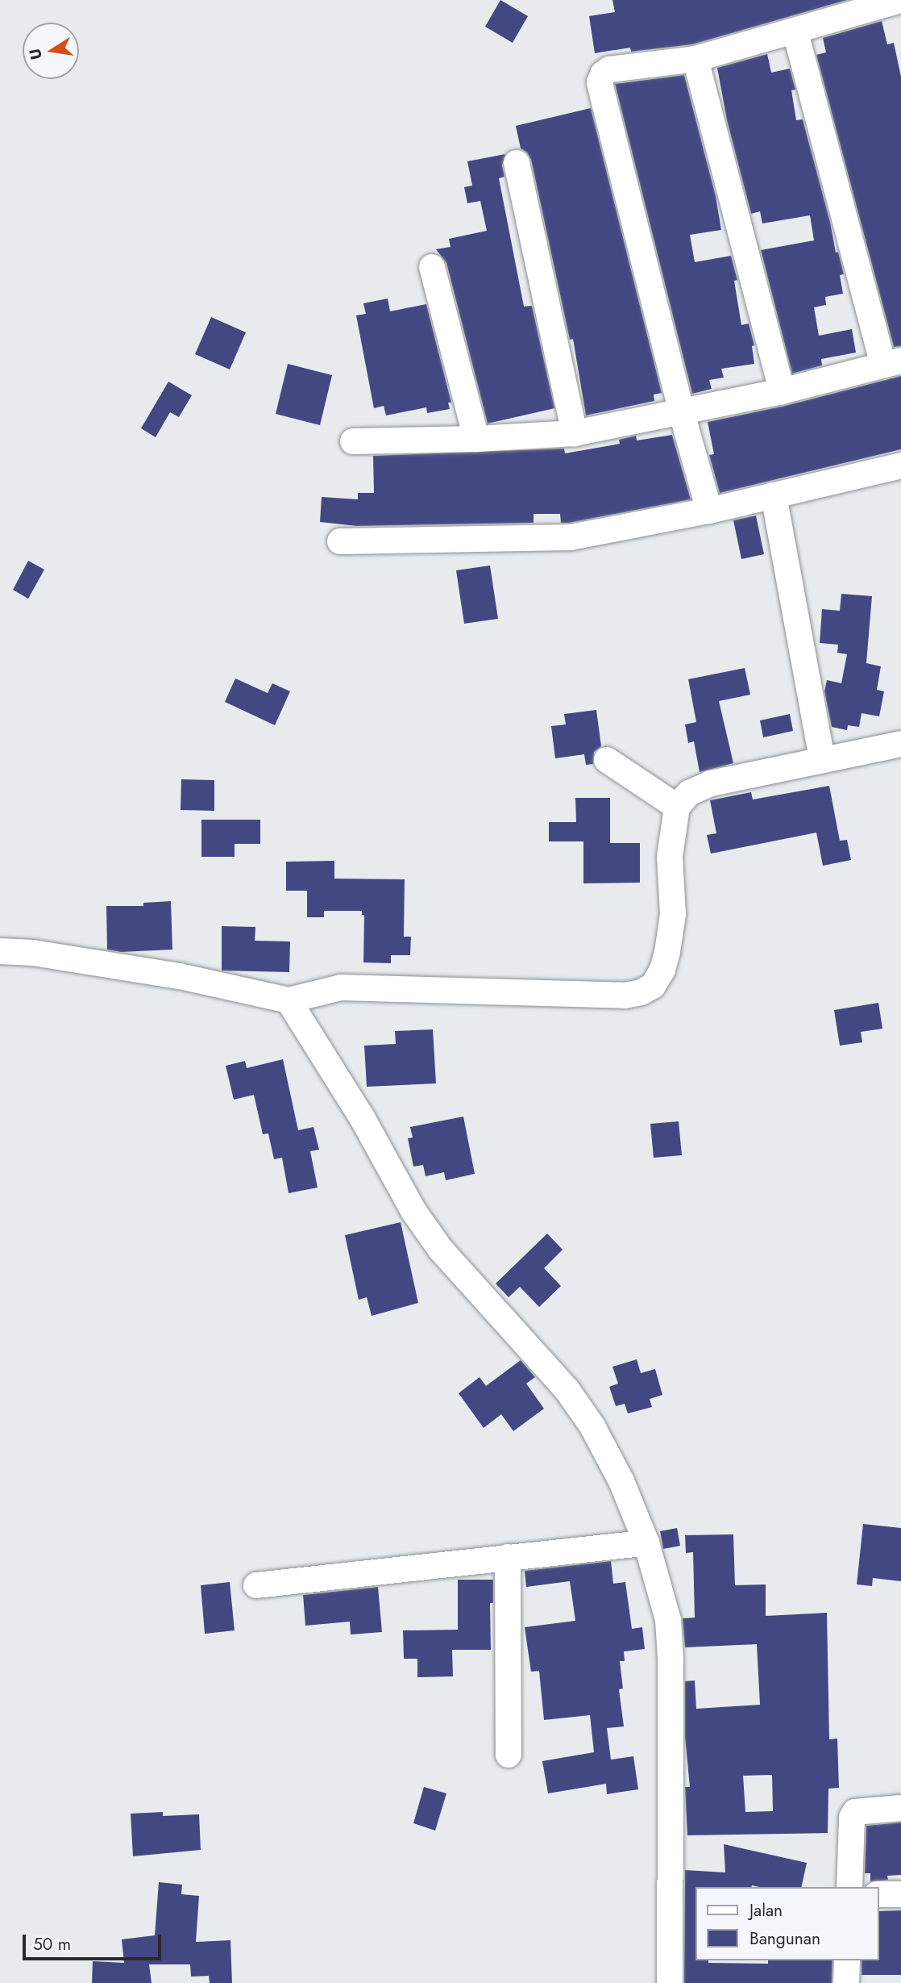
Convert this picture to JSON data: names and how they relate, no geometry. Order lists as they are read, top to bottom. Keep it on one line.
{"legend":["Jalan","Bangunan"],"scale_bar":"50 m","north":"left"}
